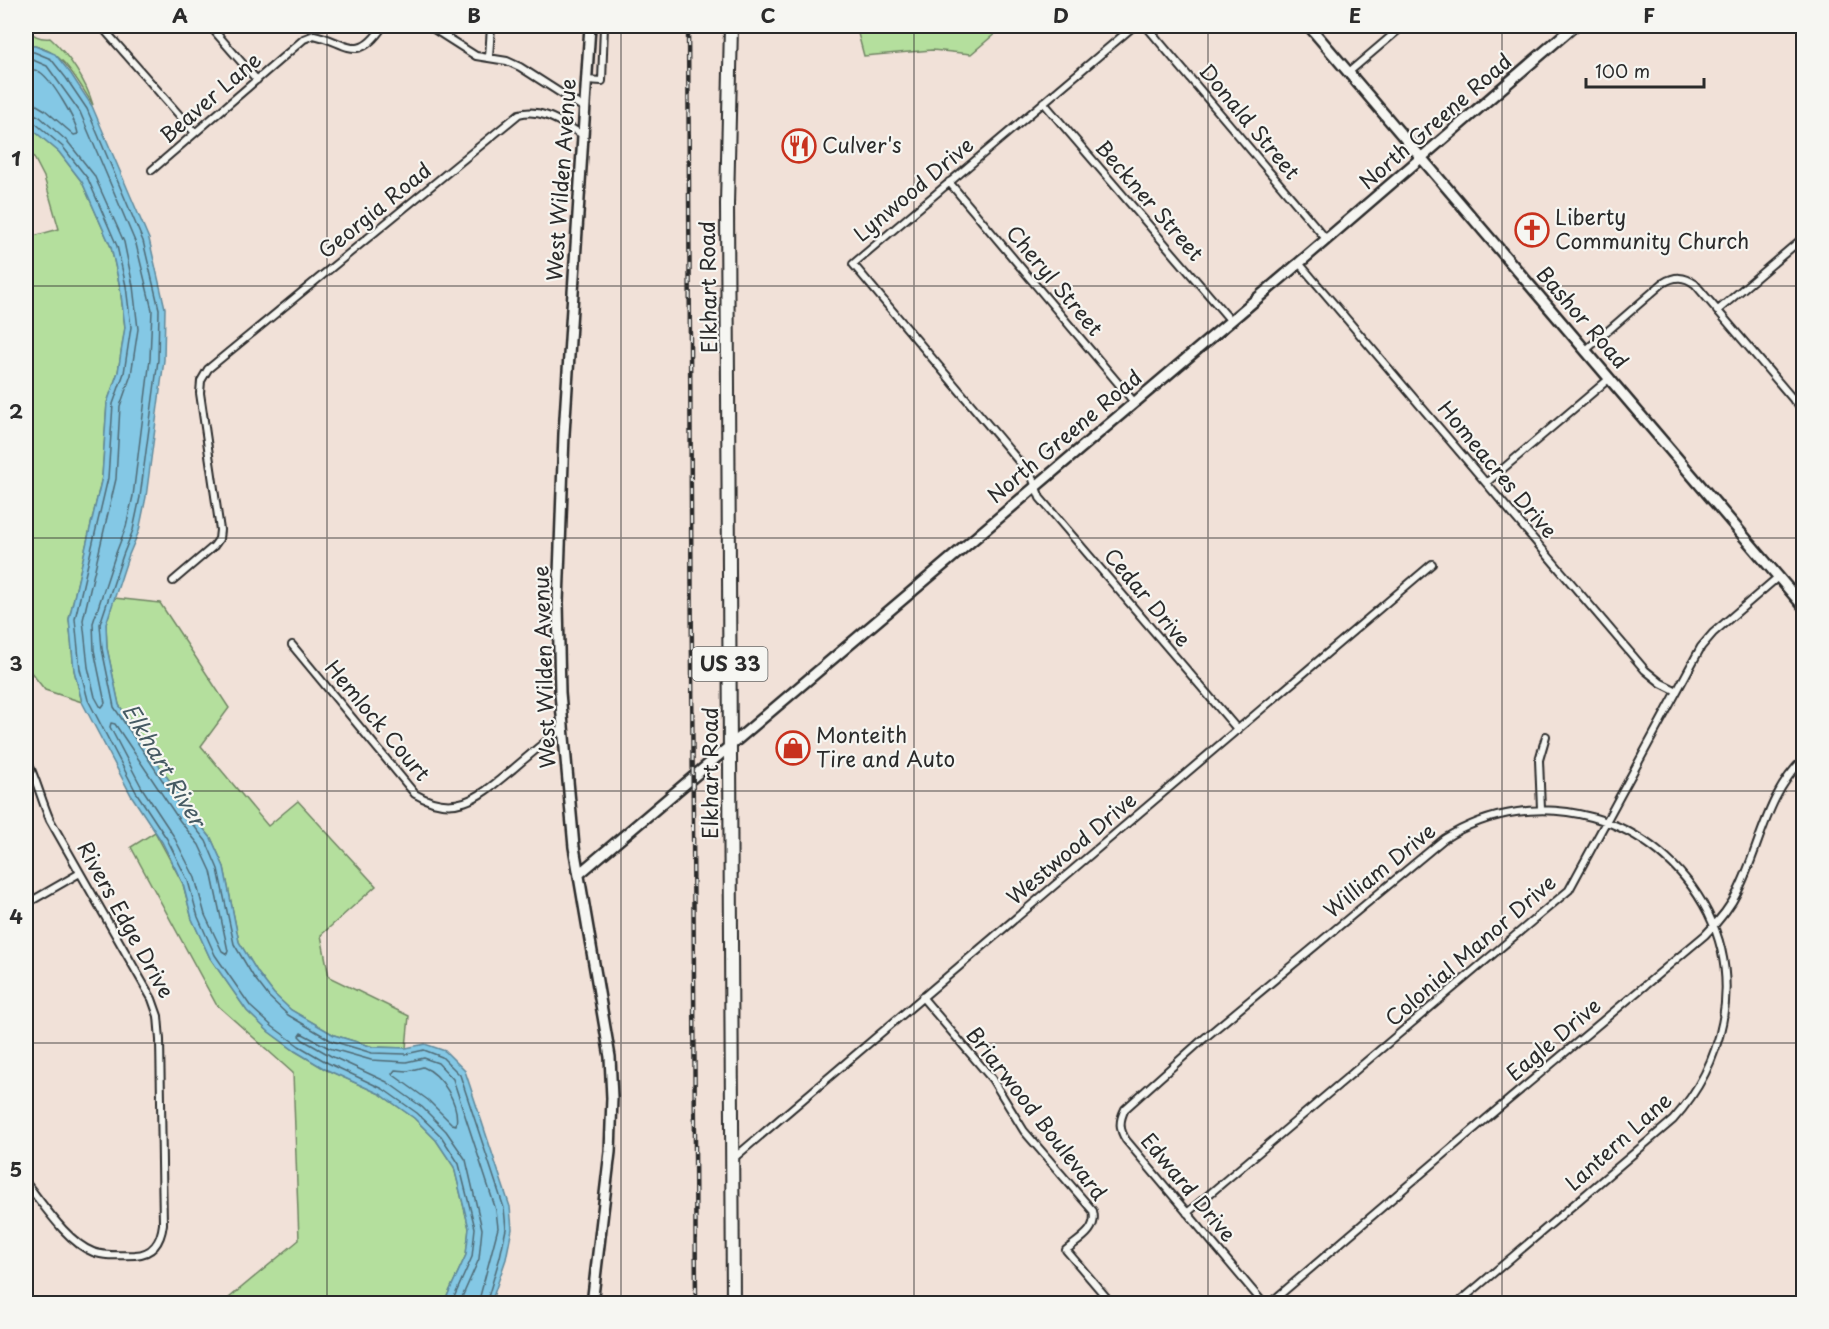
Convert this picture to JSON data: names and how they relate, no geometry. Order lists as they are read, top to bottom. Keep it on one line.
{"streets":{"highway":["Elkhart Road","US 33"],"street":["Beaver Lane","Donald Street","North Greene Road","West Wilden Avenue","Lynwood Drive","Beckner Street","Georgia Road","Cheryl Street","Bashor Road","Homeacres Drive","Cedar Drive","Hemlock Court","Westwood Drive","William Drive","Rivers Edge Drive","Colonial Manor Drive","Eagle Drive","Briarwood Boulevard","Lantern Lane","Edward Drive"]},"crossings":[["Donald Street","North Greene Road"],["North Greene Road","West Wilden Avenue"],["North Greene Road","Lynwood Drive"],["North Greene Road","Beckner Street"],["North Greene Road","Cheryl Street"],["North Greene Road","Elkhart Road"],["North Greene Road","Bashor Road"],["North Greene Road","Homeacres Drive"],["North Greene Road","Cedar Drive"],["West Wilden Avenue","Georgia Road"],["West Wilden Avenue","Hemlock Court"],["Lynwood Drive","Beckner Street"],["Lynwood Drive","Cheryl Street"],["Lynwood Drive","Cedar Drive"],["Elkhart Road","Westwood Drive"],["Bashor Road","Colonial Manor Drive"],["Homeacres Drive","Colonial Manor Drive"],["Cedar Drive","Westwood Drive"],["Westwood Drive","Briarwood Boulevard"],["William Drive","Colonial Manor Drive"],["William Drive","Eagle Drive"],["William Drive","Lantern Lane"],["William Drive","Edward Drive"],["Colonial Manor Drive","Edward Drive"],["Eagle Drive","Lantern Lane"]],"water":["Elkhart River"],"places":{"restaurant":["Culver's"],"church":["Liberty Community Church"],"shop":["Monteith Tire and Auto"]},"scale_bar":"100 m","grid":{"columns":["A","B","C","D","E","F"],"rows":["1","2","3","4","5"]}}
